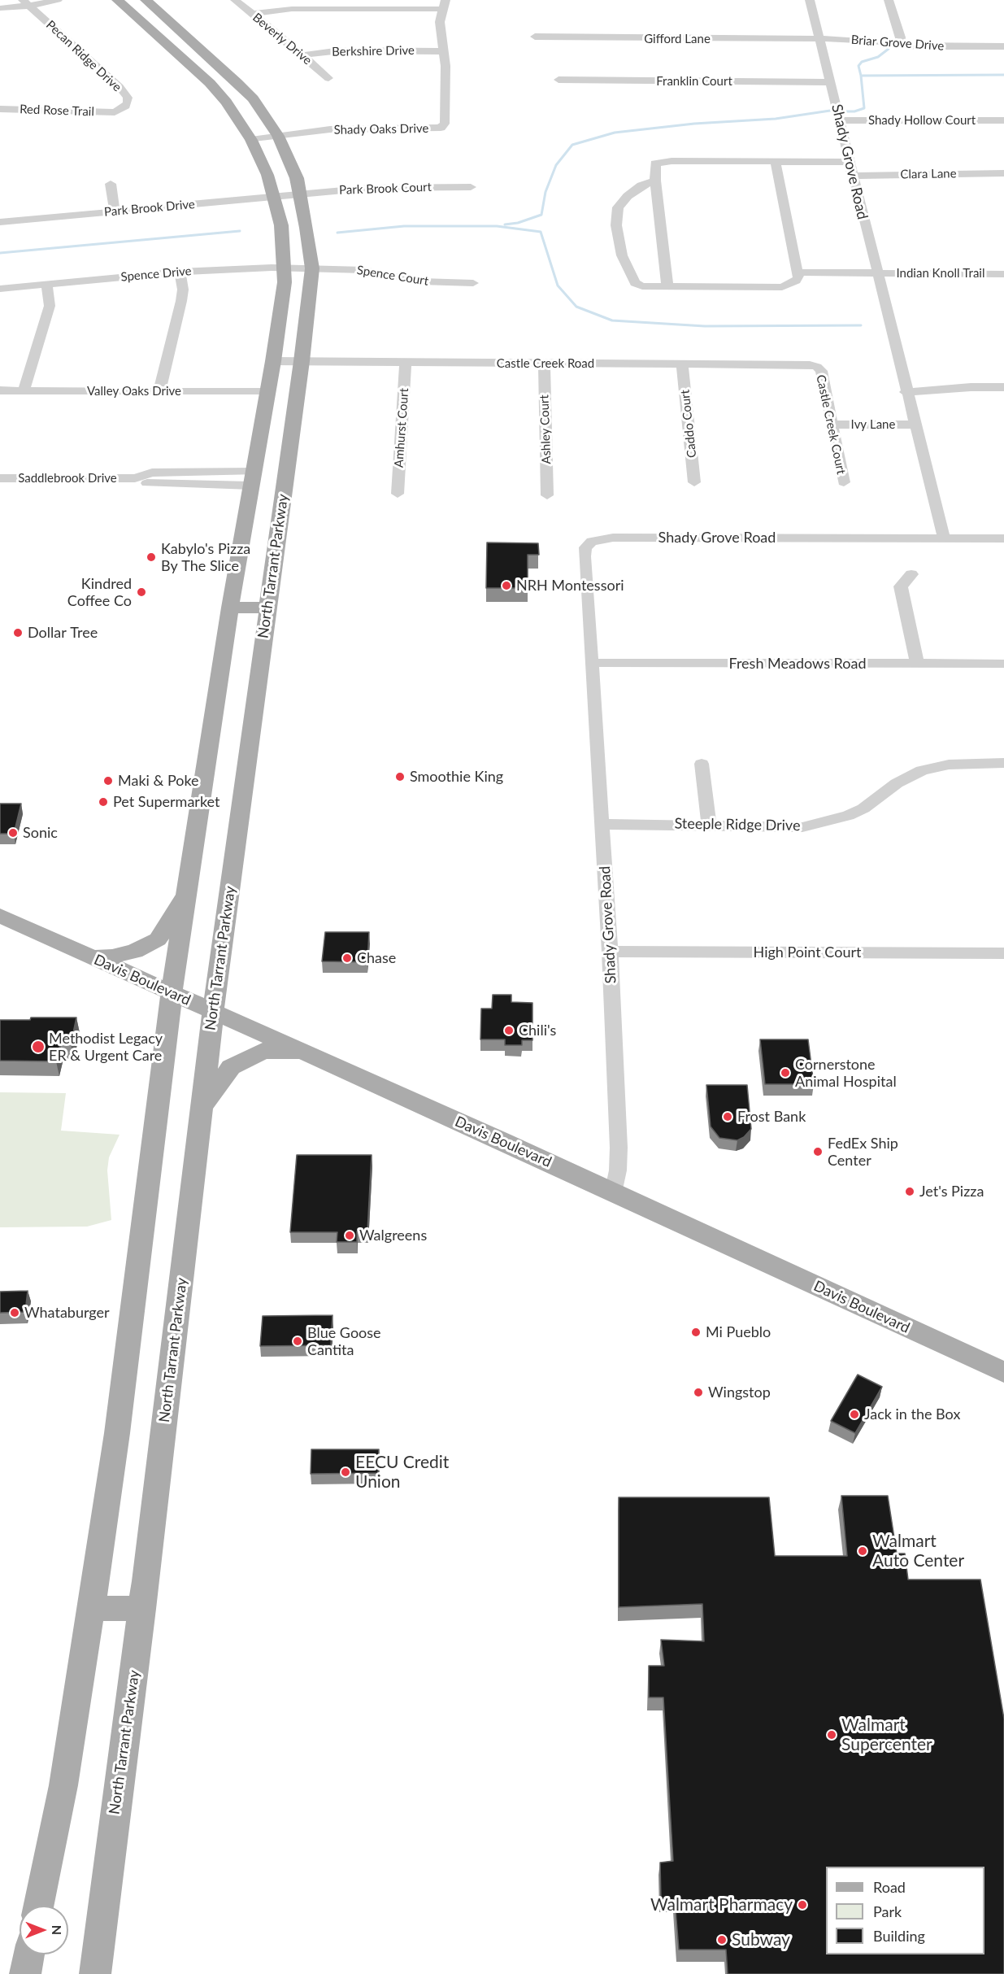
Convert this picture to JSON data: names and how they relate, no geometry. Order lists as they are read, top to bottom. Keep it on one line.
{"streets":{"main road":["North Tarrant Parkway","Davis Boulevard"],"street":["Beverly Drive","Gifford Lane","Briar Grove Drive","Berkshire Drive","Pecan Ridge Drive","Franklin Court","Red Rose Trail","Shady Hollow Court","Shady Oaks Drive","Shady Grove Road","Clara Lane","Park Brook Court","Park Brook Drive","Indian Knoll Trail","Spence Drive","Spence Court","Castle Creek Road","Valley Oaks Drive","Caddo Court","Castle Creek Court","Ivy Lane","Amhurst Court","Ashley Court","Saddlebrook Drive","Fresh Meadows Road","Steeple Ridge Drive","High Point Court"]},"crossings":[["Beverly Drive","Berkshire Drive"],["Gifford Lane","Briar Grove Drive"],["Gifford Lane","Shady Grove Road"],["Briar Grove Drive","Shady Grove Road"],["Berkshire Drive","Shady Oaks Drive"],["Pecan Ridge Drive","Red Rose Trail"],["Franklin Court","Shady Grove Road"],["Shady Hollow Court","Shady Grove Road"],["Shady Oaks Drive","North Tarrant Parkway"],["Shady Grove Road","Clara Lane"],["Shady Grove Road","Indian Knoll Trail"],["Shady Grove Road","Ivy Lane"],["Shady Grove Road","Fresh Meadows Road"],["Shady Grove Road","Steeple Ridge Drive"],["Shady Grove Road","High Point Court"],["Shady Grove Road","Davis Boulevard"],["Park Brook Court","Park Brook Drive"],["Park Brook Court","North Tarrant Parkway"],["Park Brook Drive","North Tarrant Parkway"],["Spence Drive","Spence Court"],["Spence Drive","North Tarrant Parkway"],["Spence Court","North Tarrant Parkway"],["Castle Creek Road","Caddo Court"],["Castle Creek Road","Castle Creek Court"],["Castle Creek Road","Amhurst Court"],["Castle Creek Road","Ashley Court"],["Castle Creek Road","North Tarrant Parkway"],["Castle Creek Court","Ivy Lane"],["North Tarrant Parkway","Davis Boulevard"]],"places":["Kabylo's Pizza By The Slice","NRH Montessori","Kindred Coffee Co","Dollar Tree","Smoothie King","Maki & Poke","Pet Supermarket","Sonic","Chase","Chili's","Methodist Legacy ER & Urgent Care","Cornerstone Animal Hospital","Frost Bank","FedEx Ship Center","Jet's Pizza","Walgreens","Whataburger","Mi Pueblo","Blue Goose Cantita","Wingstop","Jack in the Box","EECU Credit Union","Walmart Auto Center","Walmart Supercenter","Walmart Pharmacy","Subway"],"legend":["Road","Park","Building"],"north":"right"}
